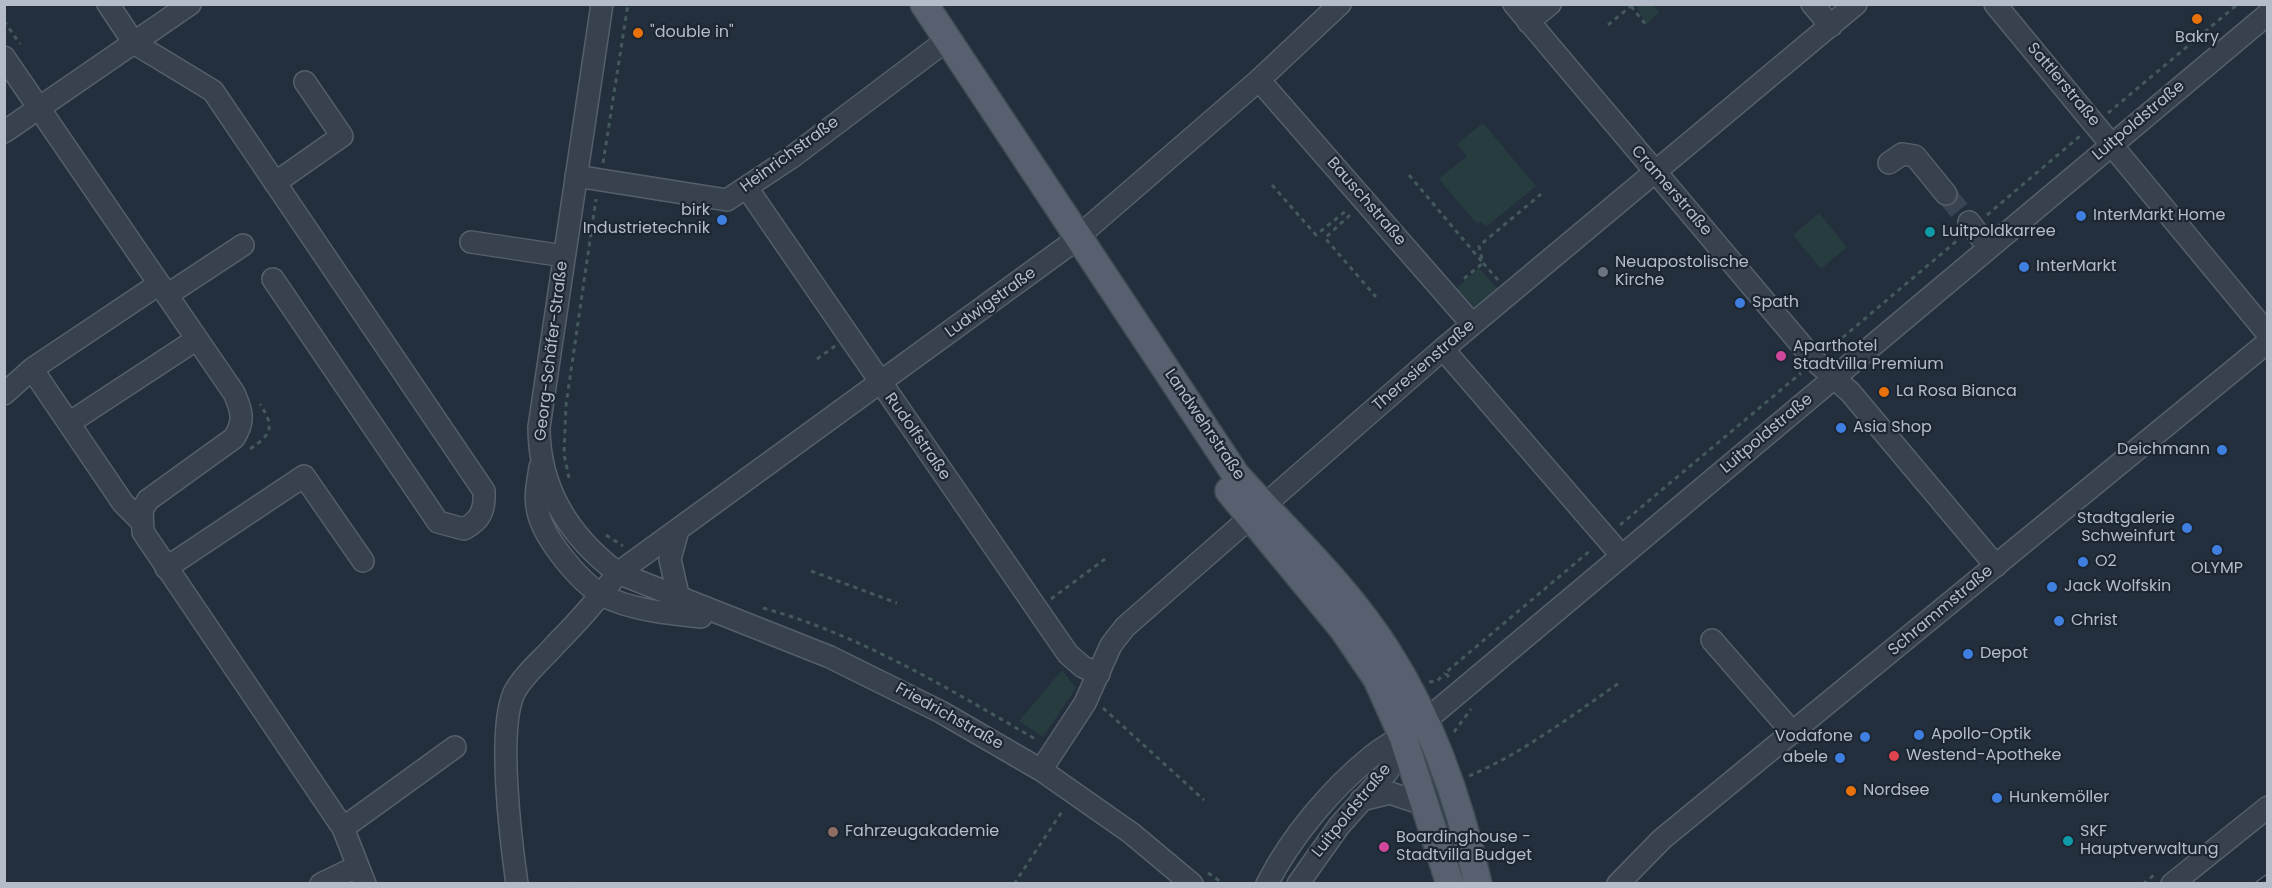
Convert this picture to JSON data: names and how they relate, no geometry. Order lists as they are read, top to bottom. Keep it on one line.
{"streets":{"main road":["Landwehrstraße"],"street":["Sattlerstraße","Luitpoldstraße","Heinrichstraße","Cramerstraße","Bauschstraße","Ludwigstraße","Georg-Schäfer-Straße","Theresienstraße","Rudolfstraße","Schrammstraße","Friedrichstraße"]},"crossings":[["Sattlerstraße","Luitpoldstraße"],["Luitpoldstraße","Cramerstraße"],["Luitpoldstraße","Landwehrstraße"],["Heinrichstraße","Georg-Schäfer-Straße"],["Heinrichstraße","Landwehrstraße"],["Heinrichstraße","Rudolfstraße"],["Cramerstraße","Theresienstraße"],["Cramerstraße","Schrammstraße"],["Bauschstraße","Ludwigstraße"],["Bauschstraße","Theresienstraße"],["Ludwigstraße","Georg-Schäfer-Straße"],["Ludwigstraße","Landwehrstraße"],["Ludwigstraße","Rudolfstraße"],["Ludwigstraße","Friedrichstraße"],["Georg-Schäfer-Straße","Friedrichstraße"],["Theresienstraße","Landwehrstraße"],["Theresienstraße","Rudolfstraße"],["Theresienstraße","Friedrichstraße"]],"places":["Bakry","\"double in\"","InterMarkt Home","birk Industrietechnik","Luitpoldkarree","InterMarkt","Neuapostolische Kirche","Spath","Aparthotel Stadtvilla Premium","La Rosa Bianca","Asia Shop","Deichmann","Stadtgalerie Schweinfurt","OLYMP","O2","Jack Wolfskin","Christ","Depot","Apollo-Optik","Vodafone","Westend-Apotheke","abele","Nordsee","Hunkemöller","Fahrzeugakademie","SKF Hauptverwaltung","Boardinghouse - Stadtvilla Budget"]}
